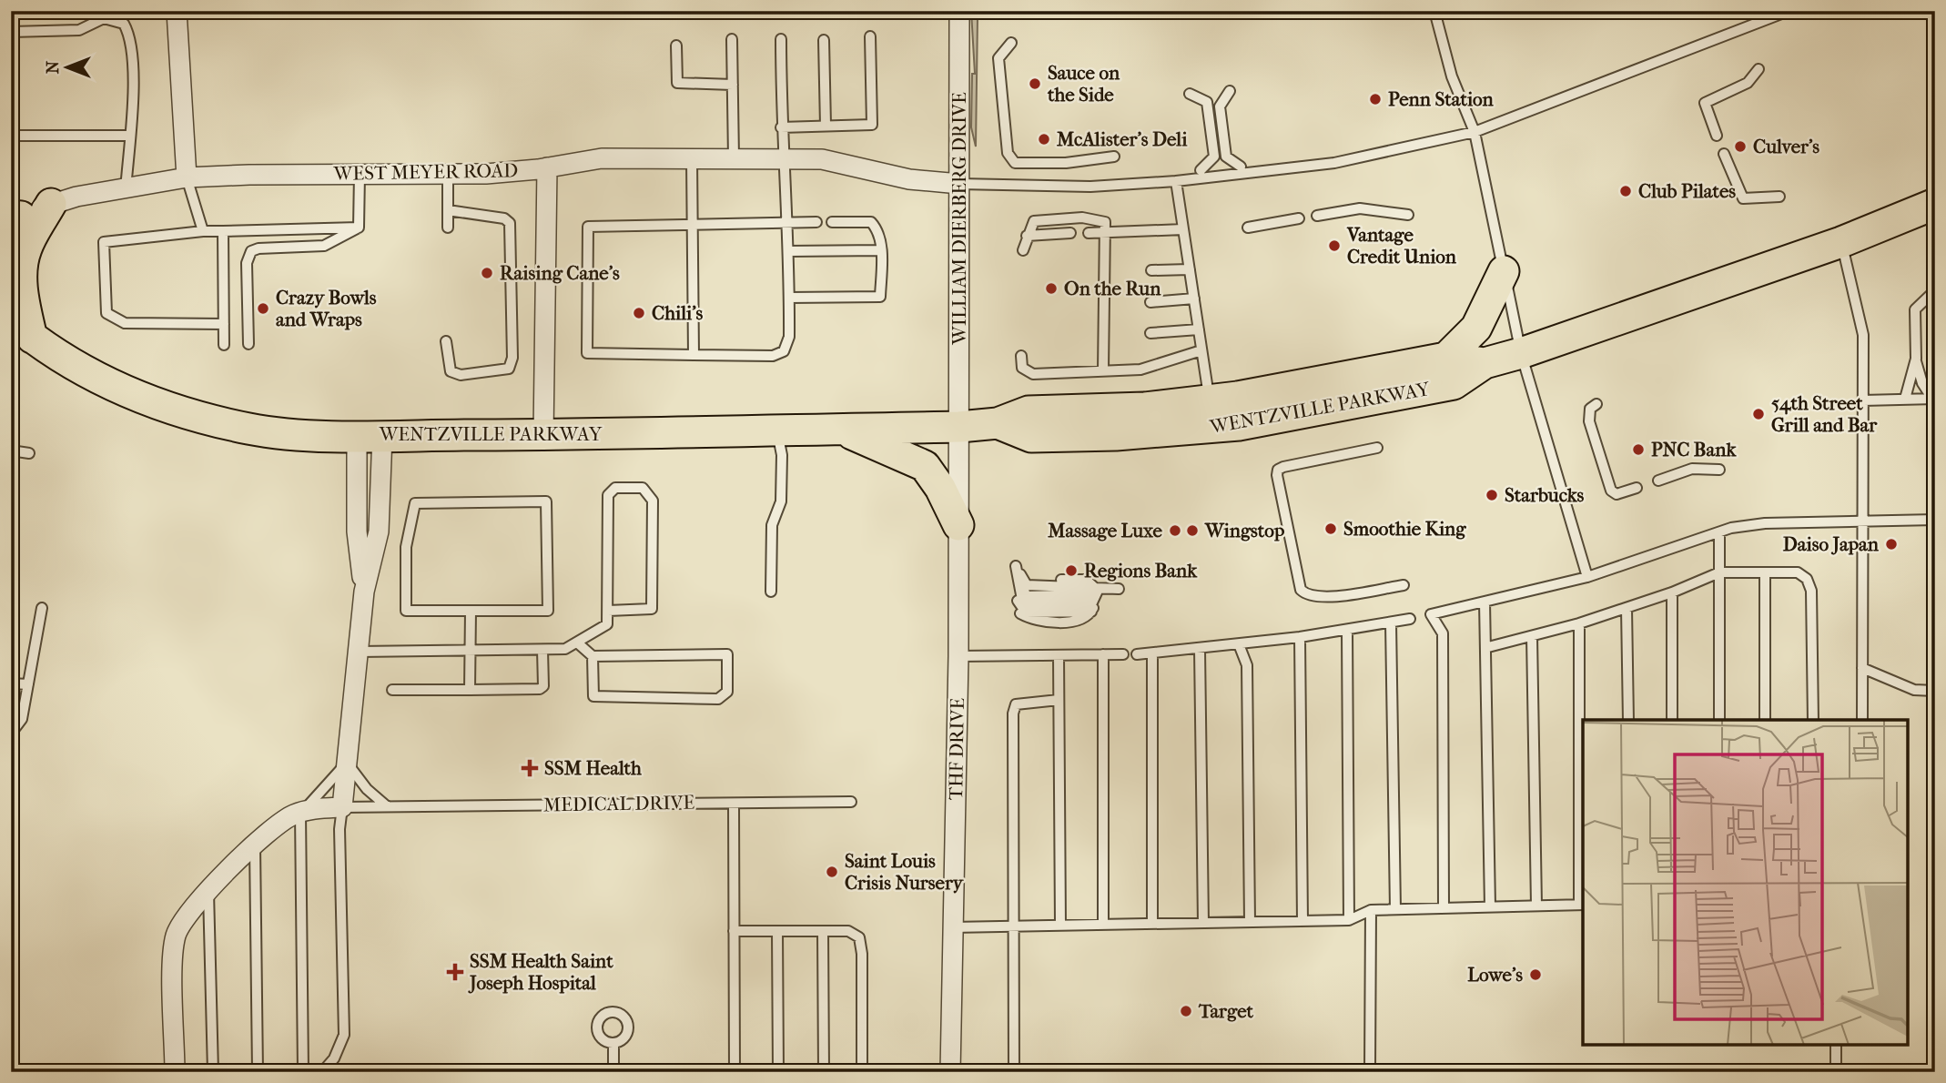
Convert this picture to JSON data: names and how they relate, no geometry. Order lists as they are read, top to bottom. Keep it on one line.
{"streets":{"main road":["WENTZVILLE PARKWAY"],"street":["WEST MEYER ROAD","WILLIAM DIERBERG DRIVE","THF DRIVE","MEDICAL DRIVE"]},"crossings":[["WEST MEYER ROAD","WILLIAM DIERBERG DRIVE"],["WILLIAM DIERBERG DRIVE","WENTZVILLE PARKWAY"],["WILLIAM DIERBERG DRIVE","THF DRIVE"],["WENTZVILLE PARKWAY","THF DRIVE"]],"places":{"other":["Sauce on the Side","Penn Station","McAlister's Deli","Culver's","Club Pilates","Vantage Credit Union","Raising Cane's","On the Run","Crazy Bowls and Wraps","Chili's","54th Street Grill and Bar","PNC Bank","Starbucks","Smoothie King","Massage Luxe","Wingstop","Daiso Japan","Regions Bank","Saint Louis Crisis Nursery","Lowe's","Target"],"health":["SSM Health","SSM Health Saint Joseph Hospital"]},"north":"left"}
